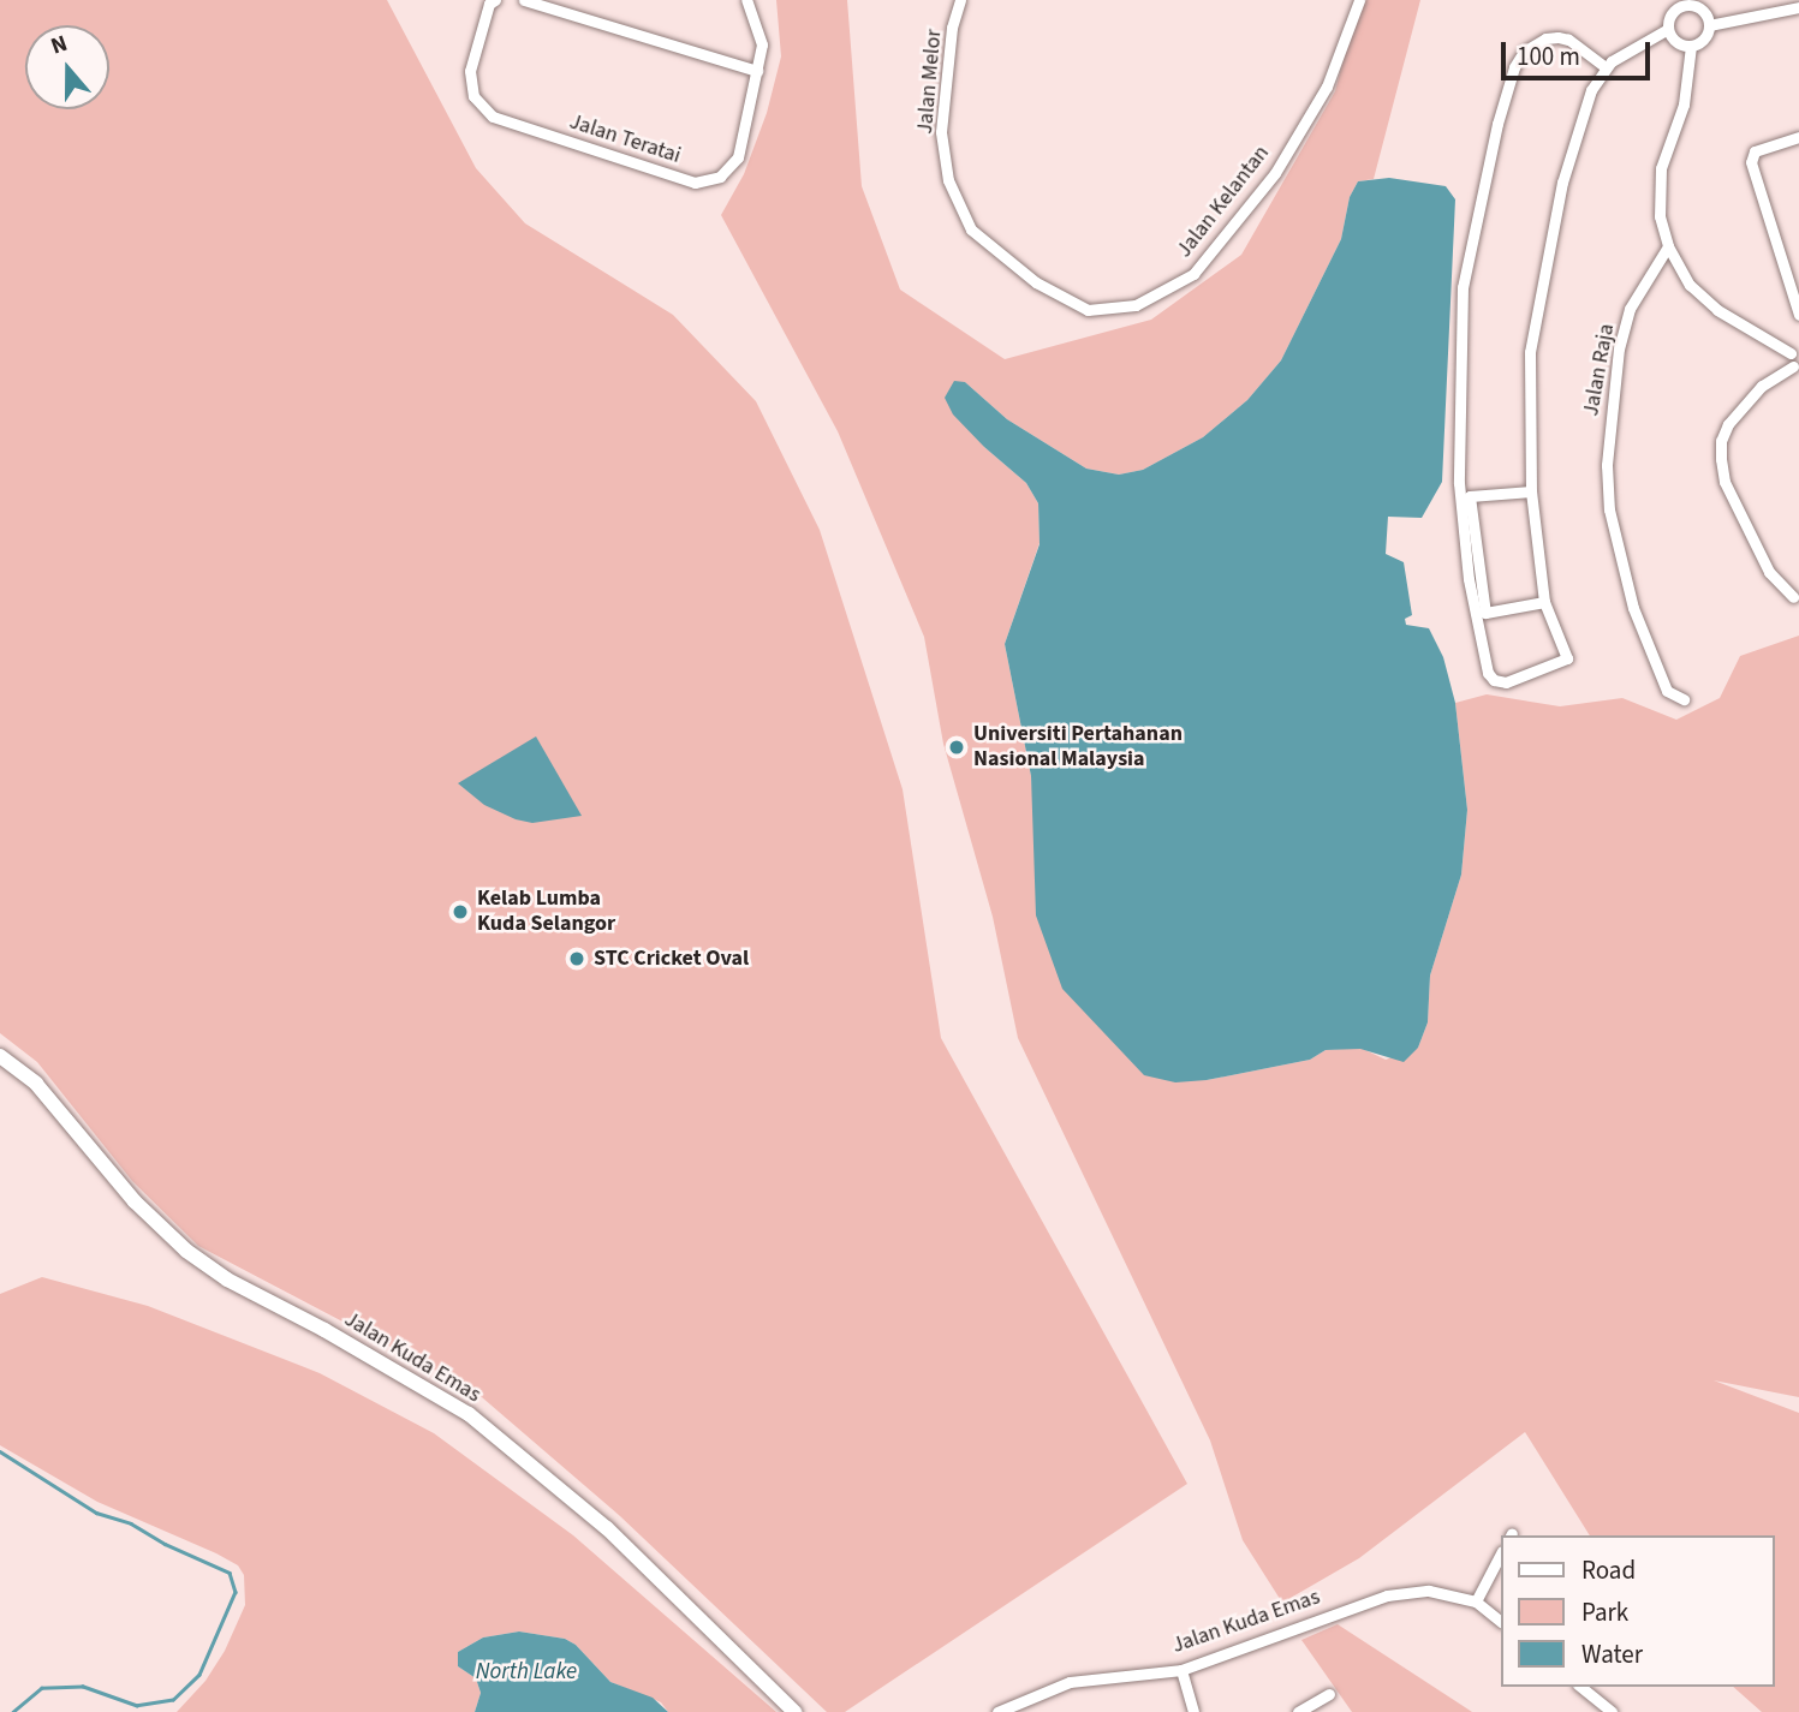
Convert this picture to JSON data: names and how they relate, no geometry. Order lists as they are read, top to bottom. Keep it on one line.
{"streets":{"street":["Jalan Melor","Jalan Teratai","Jalan Kelantan","Jalan Raja","Jalan Kuda Emas"]},"crossings":[["Jalan Melor","Jalan Kelantan"]],"water":["North Lake"],"places":["Universiti Pertahanan Nasional Malaysia","Kelab Lumba Kuda Selangor","STC Cricket Oval"],"legend":["Road","Park","Water"],"scale_bar":"100 m","north":"top"}
